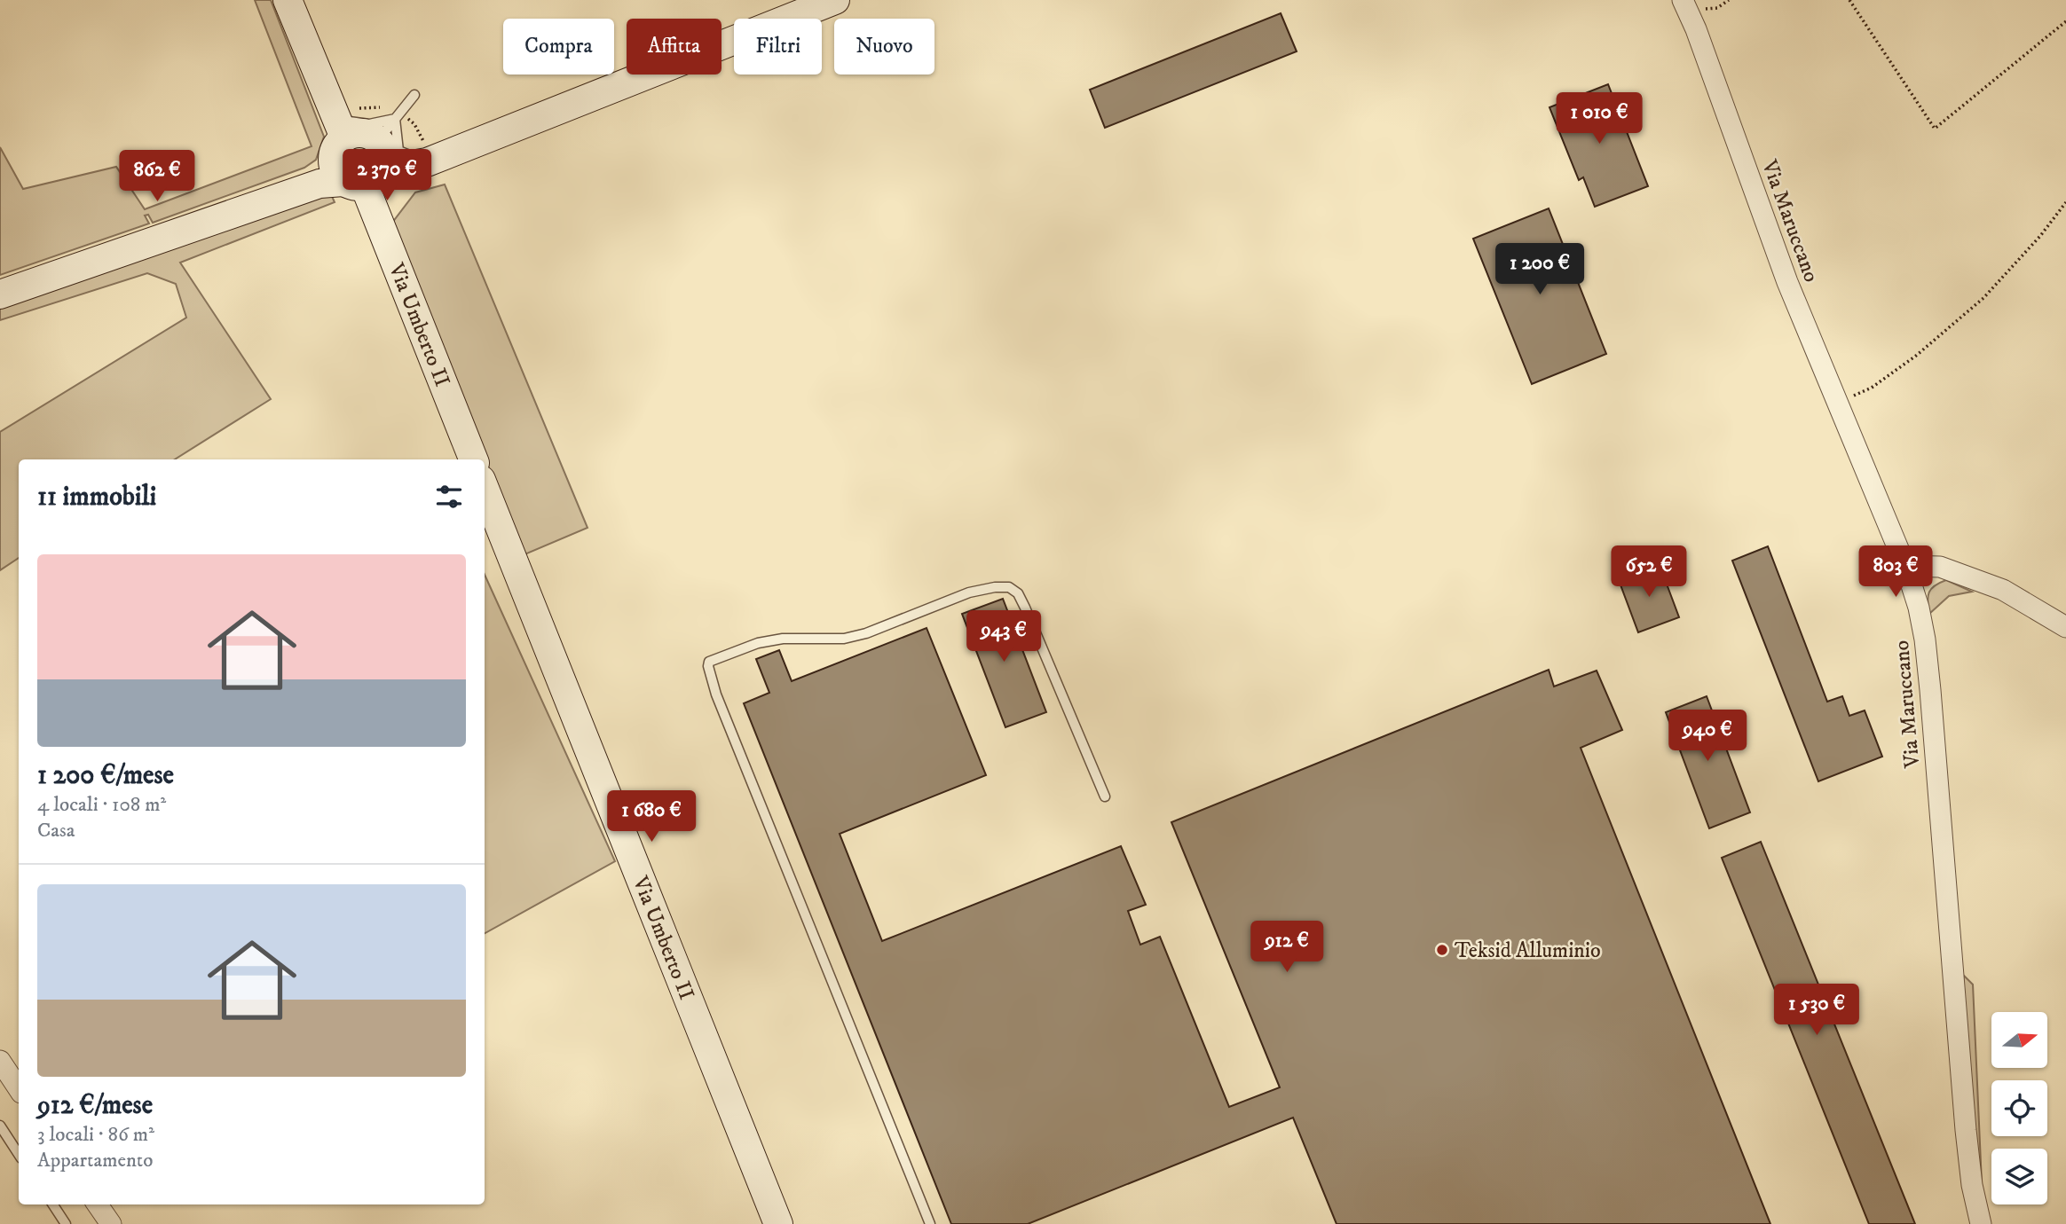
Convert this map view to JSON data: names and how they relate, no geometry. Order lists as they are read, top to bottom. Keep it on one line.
{"streets":{"street":["Via Maruccano","Via Umberto II"]},"places":["Teksid Alluminio"],"north":"right","page":{"chip":["Compra","Affitta","Filtri","Nuovo"],"price":["1 010 €","2 370 €","862 €","1 200 €","652 €","803 €","943 €","940 €","1 680 €","912 €","1 530 €"],"heading":"11 immobili","list":[{"name":"1 200 €/mese","note":"4 locali · 108 m² · Casa"},{"name":"912 €/mese","note":"3 locali · 86 m² · Appartamento"}]}}
